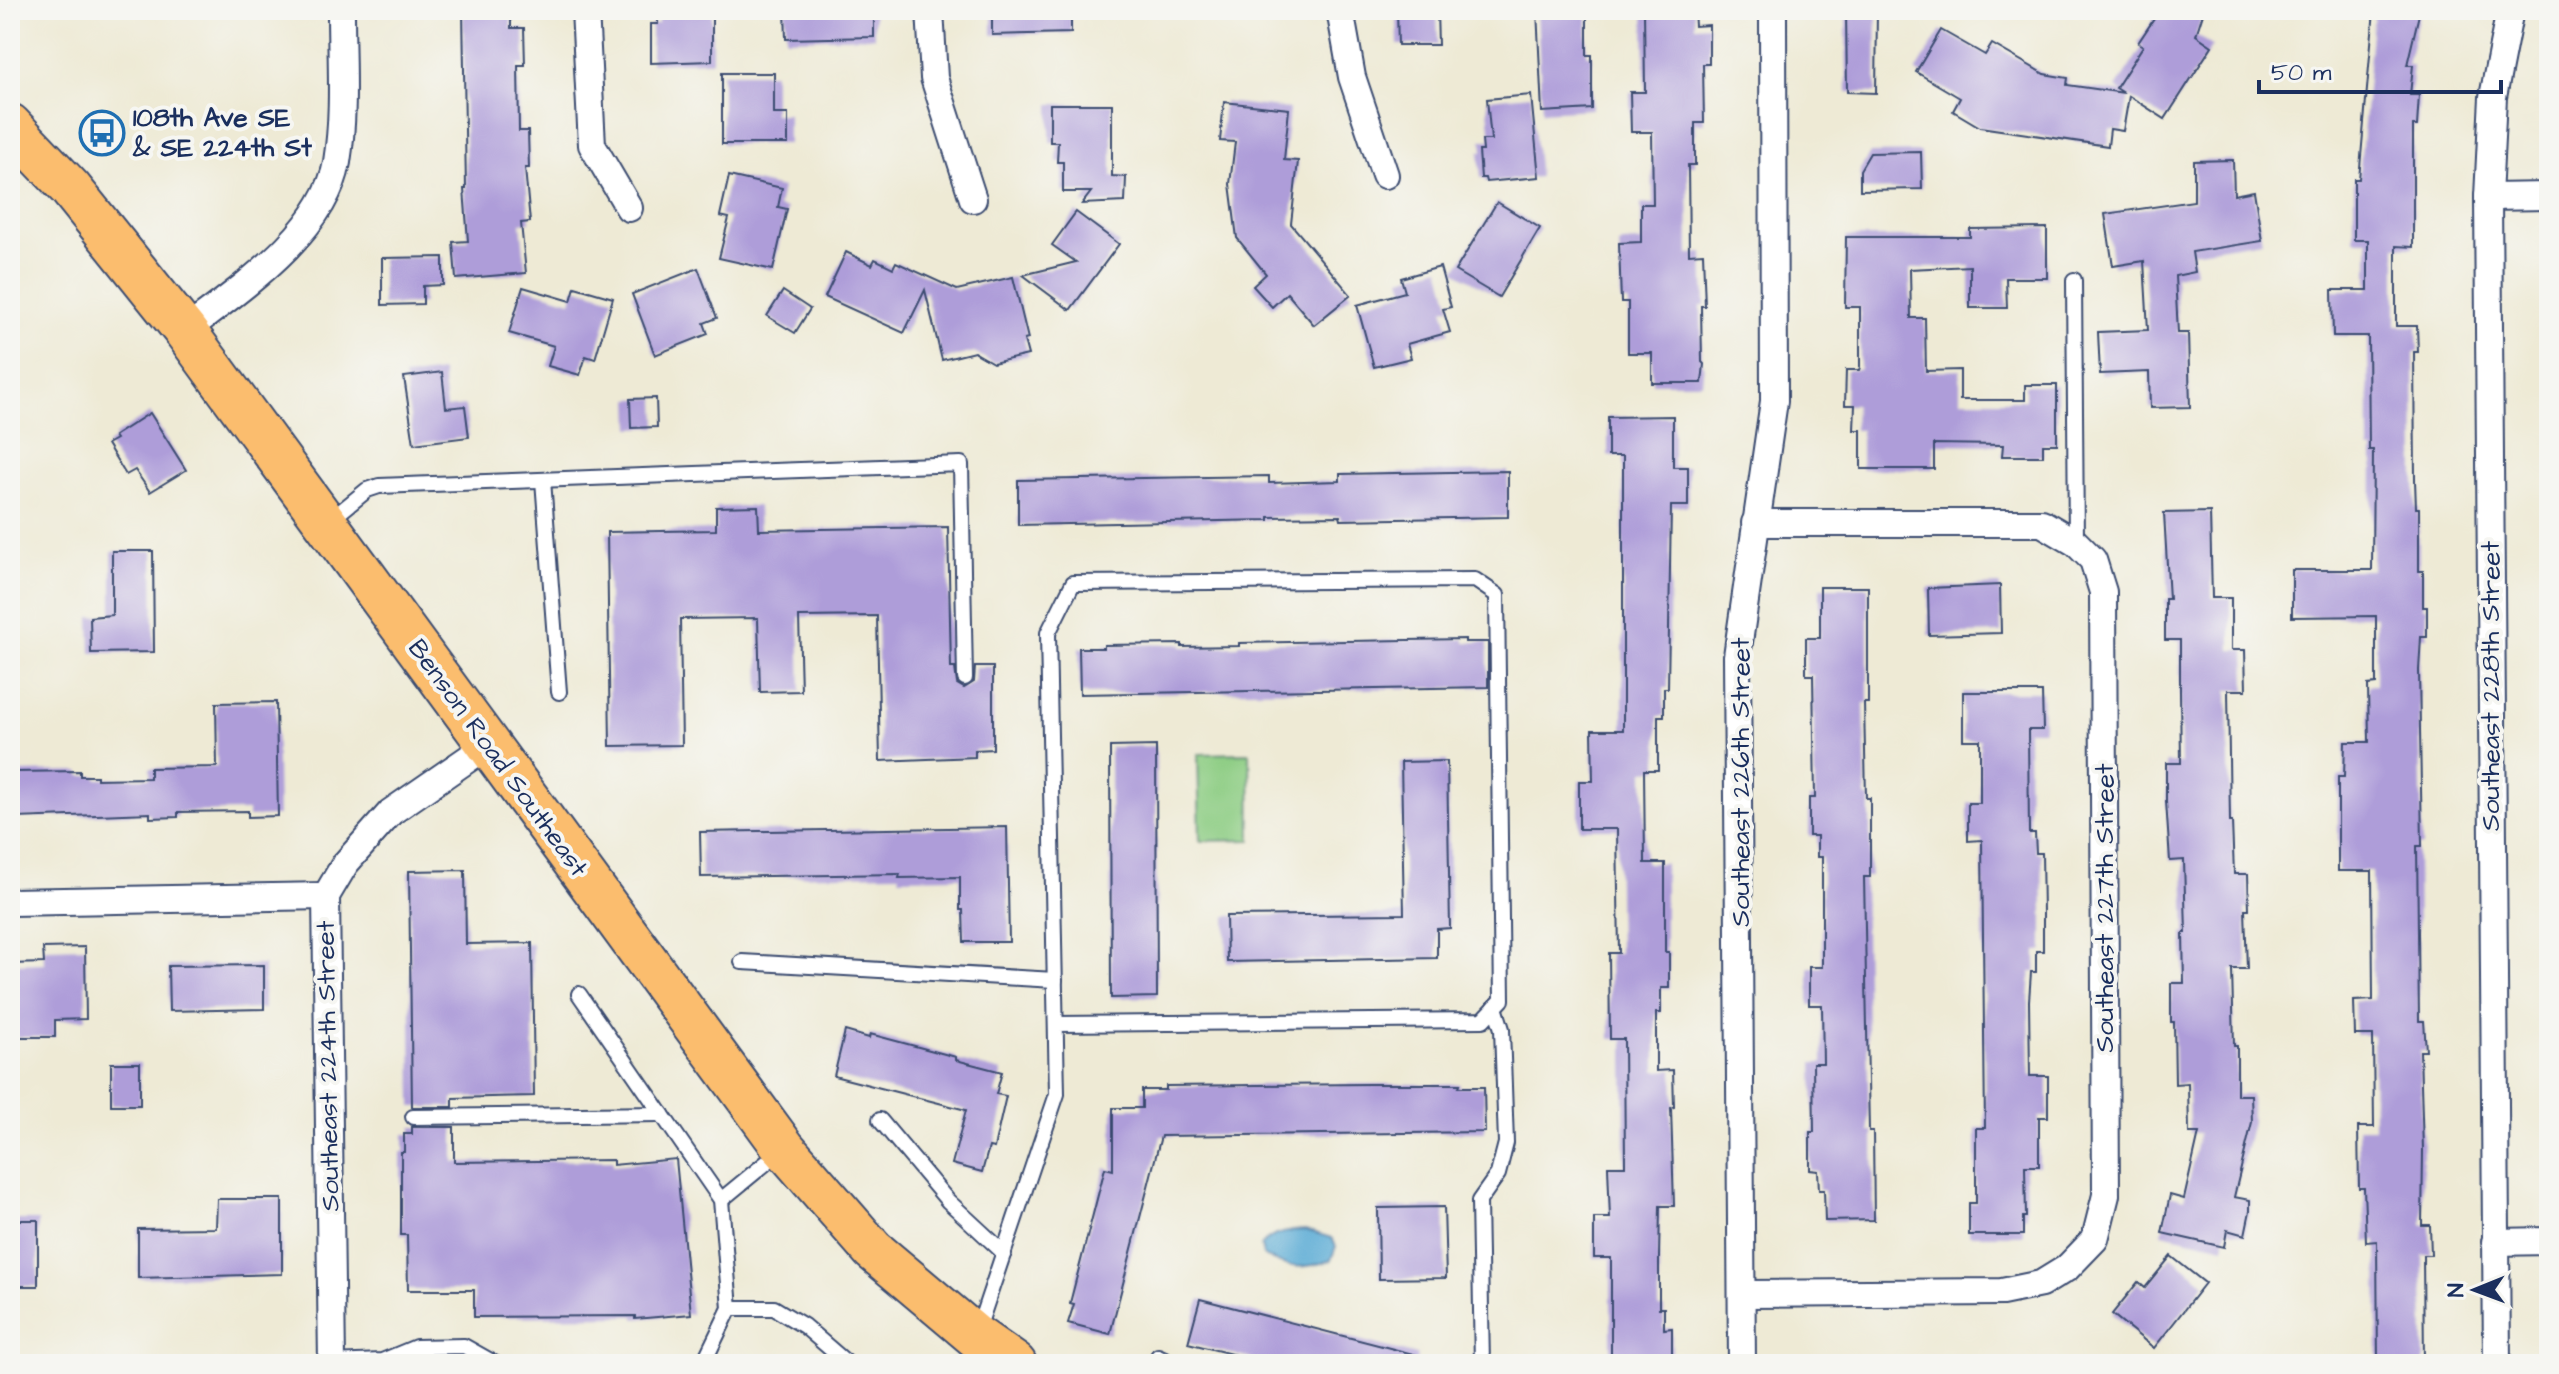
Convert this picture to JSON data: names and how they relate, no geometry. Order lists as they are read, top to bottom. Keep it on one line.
{"streets":{"main road":["Benson Road Southeast"],"street":["Southeast 228th Street","Southeast 226th Street","Southeast 227th Street","Southeast 224th Street"]},"crossings":[["Benson Road Southeast","Southeast 224th Street"],["Southeast 226th Street","Southeast 227th Street"]],"places":{"bus stop":["108th Ave SE & SE 224th St"]},"scale_bar":"50 m","north":"left"}
